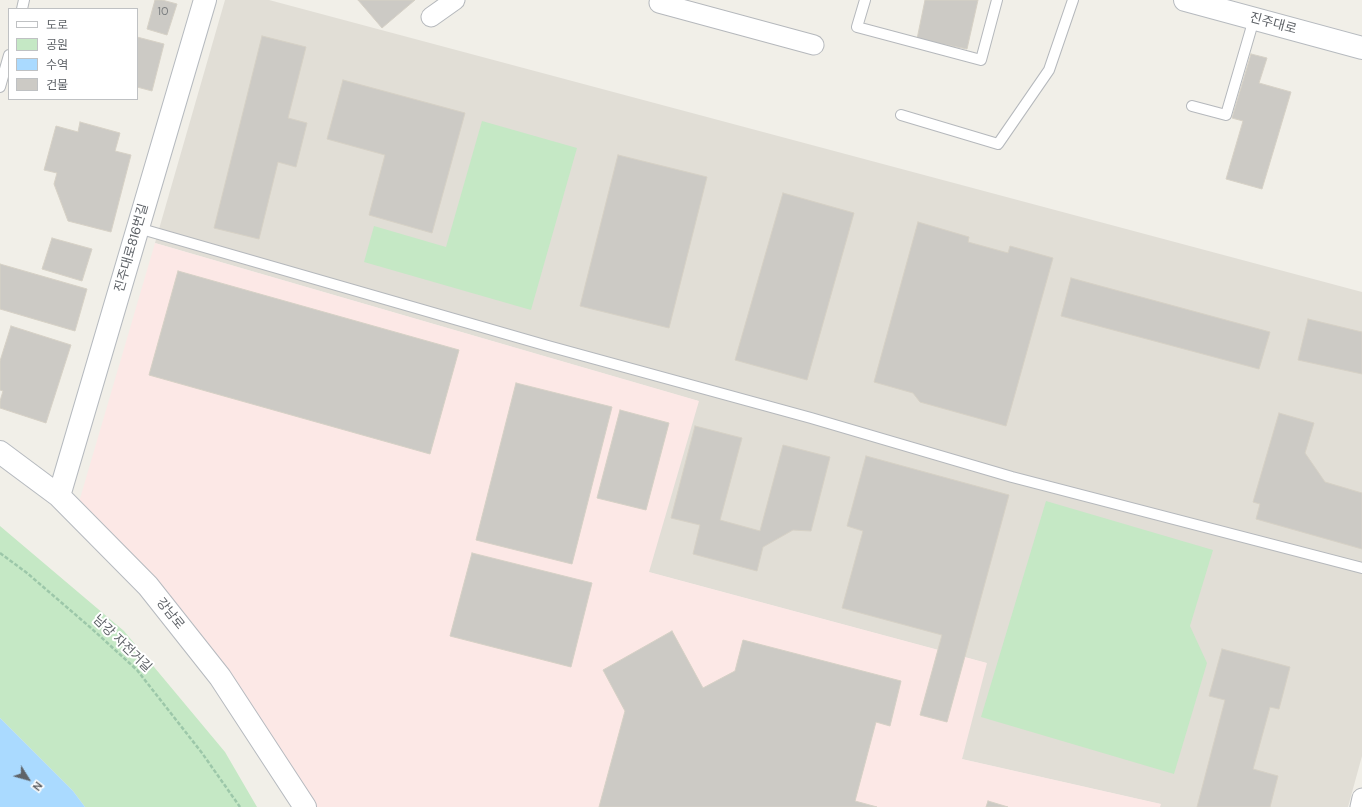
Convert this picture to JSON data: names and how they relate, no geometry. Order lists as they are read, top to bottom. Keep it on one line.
{"streets":{"street":["진주대로","진주대로816번길","강남로"],"path":["남강 자전거길"]},"crossings":[["진주대로816번길","강남로"]],"house_numbers":["10"],"legend":["도로","공원","수역","건물"],"north":"bottom right"}
